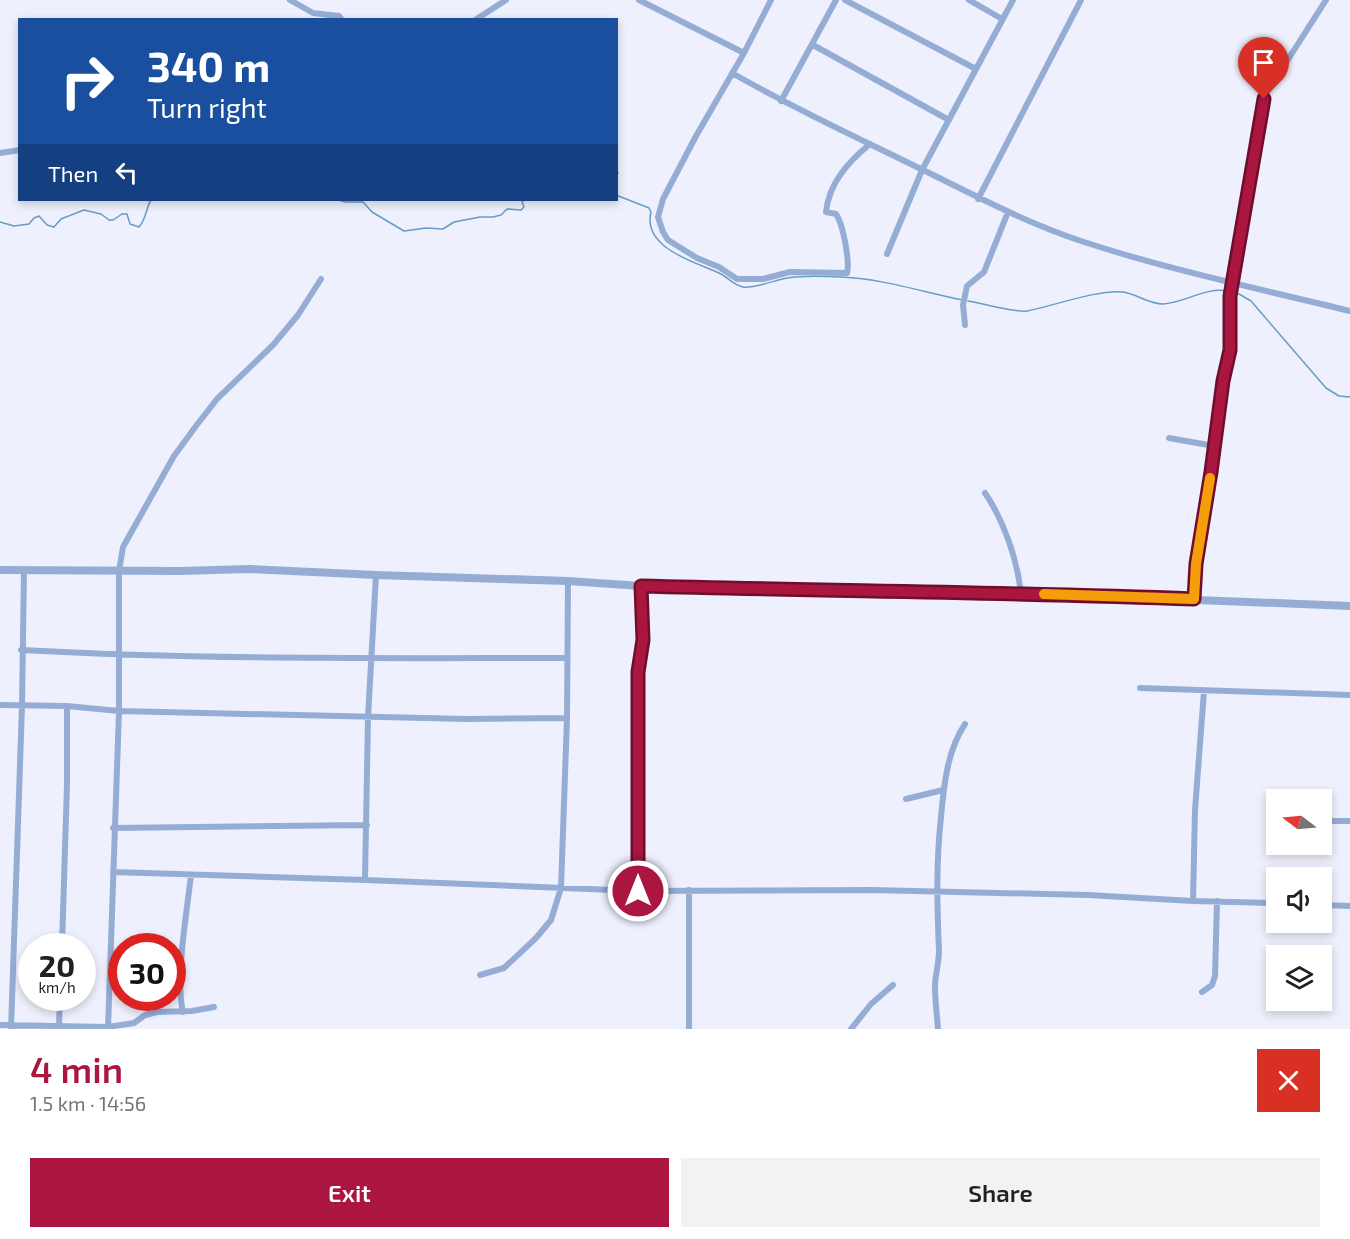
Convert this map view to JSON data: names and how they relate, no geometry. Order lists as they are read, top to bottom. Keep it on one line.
{"north":"left","page":{"turn":["340 m","Turn right"],"then":"Then","speed":"20 km/h","limit":"30","heading":["4 min","1.5 km · 14:56"],"buttons":["Exit","Share"]}}
